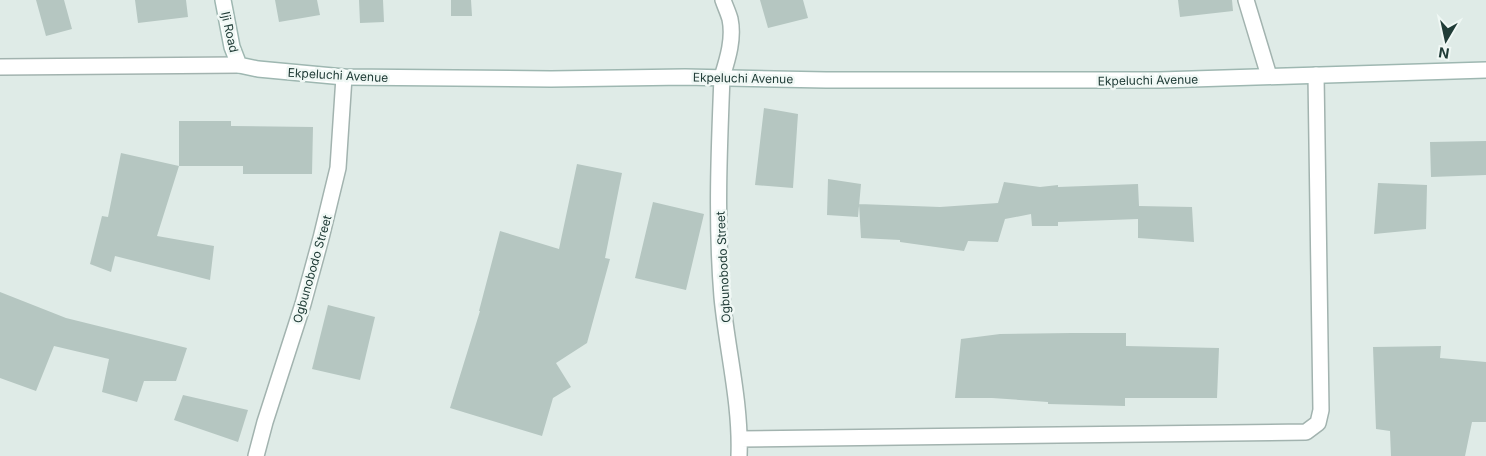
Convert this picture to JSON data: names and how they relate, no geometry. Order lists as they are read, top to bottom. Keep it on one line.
{"streets":{"street":["Iji Road","Ekpeluchi Avenue","Ogbunobodo Street"]},"crossings":[["Iji Road","Ekpeluchi Avenue"],["Ekpeluchi Avenue","Ogbunobodo Street"]],"north":"bottom"}
